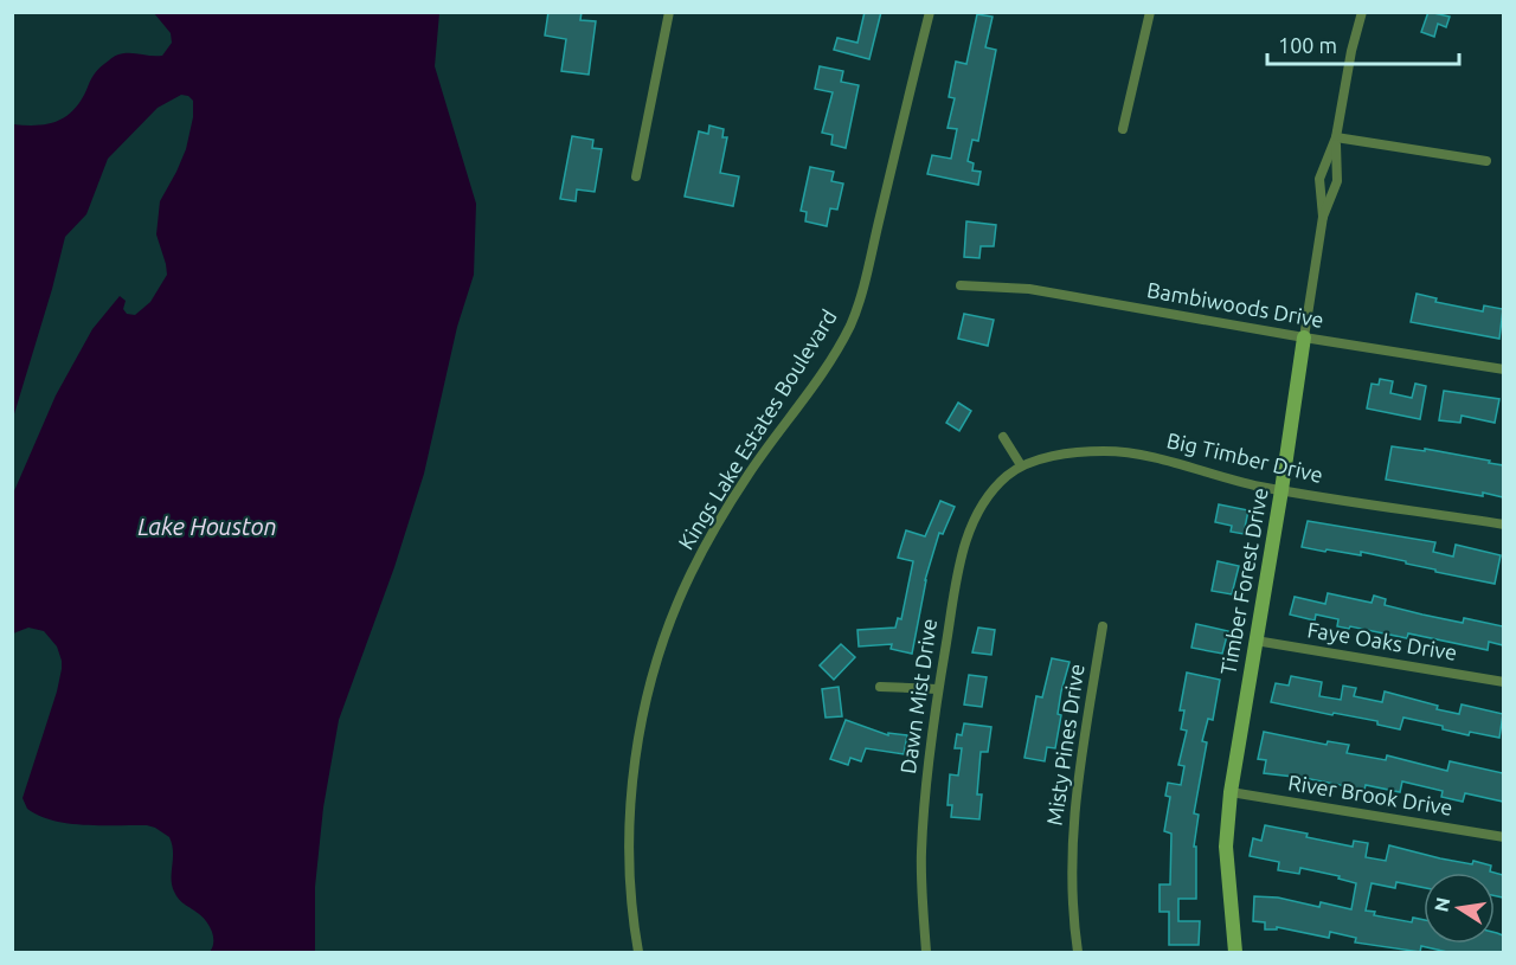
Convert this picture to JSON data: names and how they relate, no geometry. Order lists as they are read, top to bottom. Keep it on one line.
{"streets":{"street":["Bambiwoods Drive","Kings Lake Estates Boulevard","Big Timber Drive","Timber Forest Drive","Faye Oaks Drive","Dawn Mist Drive","Misty Pines Drive","River Brook Drive"]},"crossings":[["Bambiwoods Drive","Timber Forest Drive"],["Big Timber Drive","Timber Forest Drive"],["Big Timber Drive","Dawn Mist Drive"],["Timber Forest Drive","Faye Oaks Drive"],["Timber Forest Drive","River Brook Drive"]],"water":["Lake Houston"],"scale_bar":"100 m","north":"left"}
